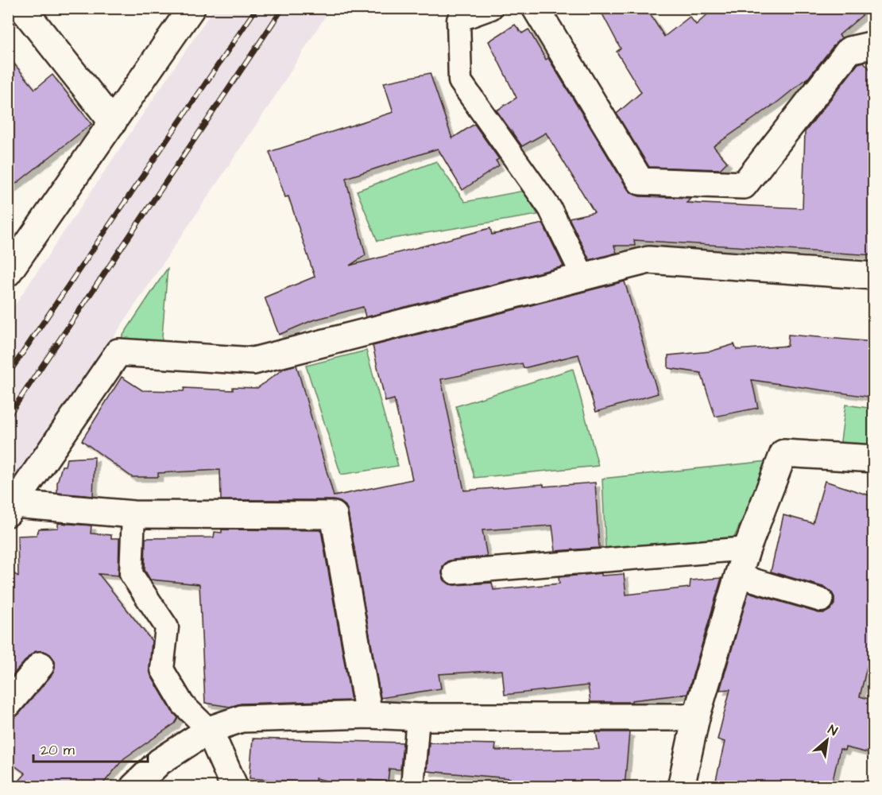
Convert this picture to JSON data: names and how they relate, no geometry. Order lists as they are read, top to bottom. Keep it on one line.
{"scale_bar":"20 m","north":"top right"}
